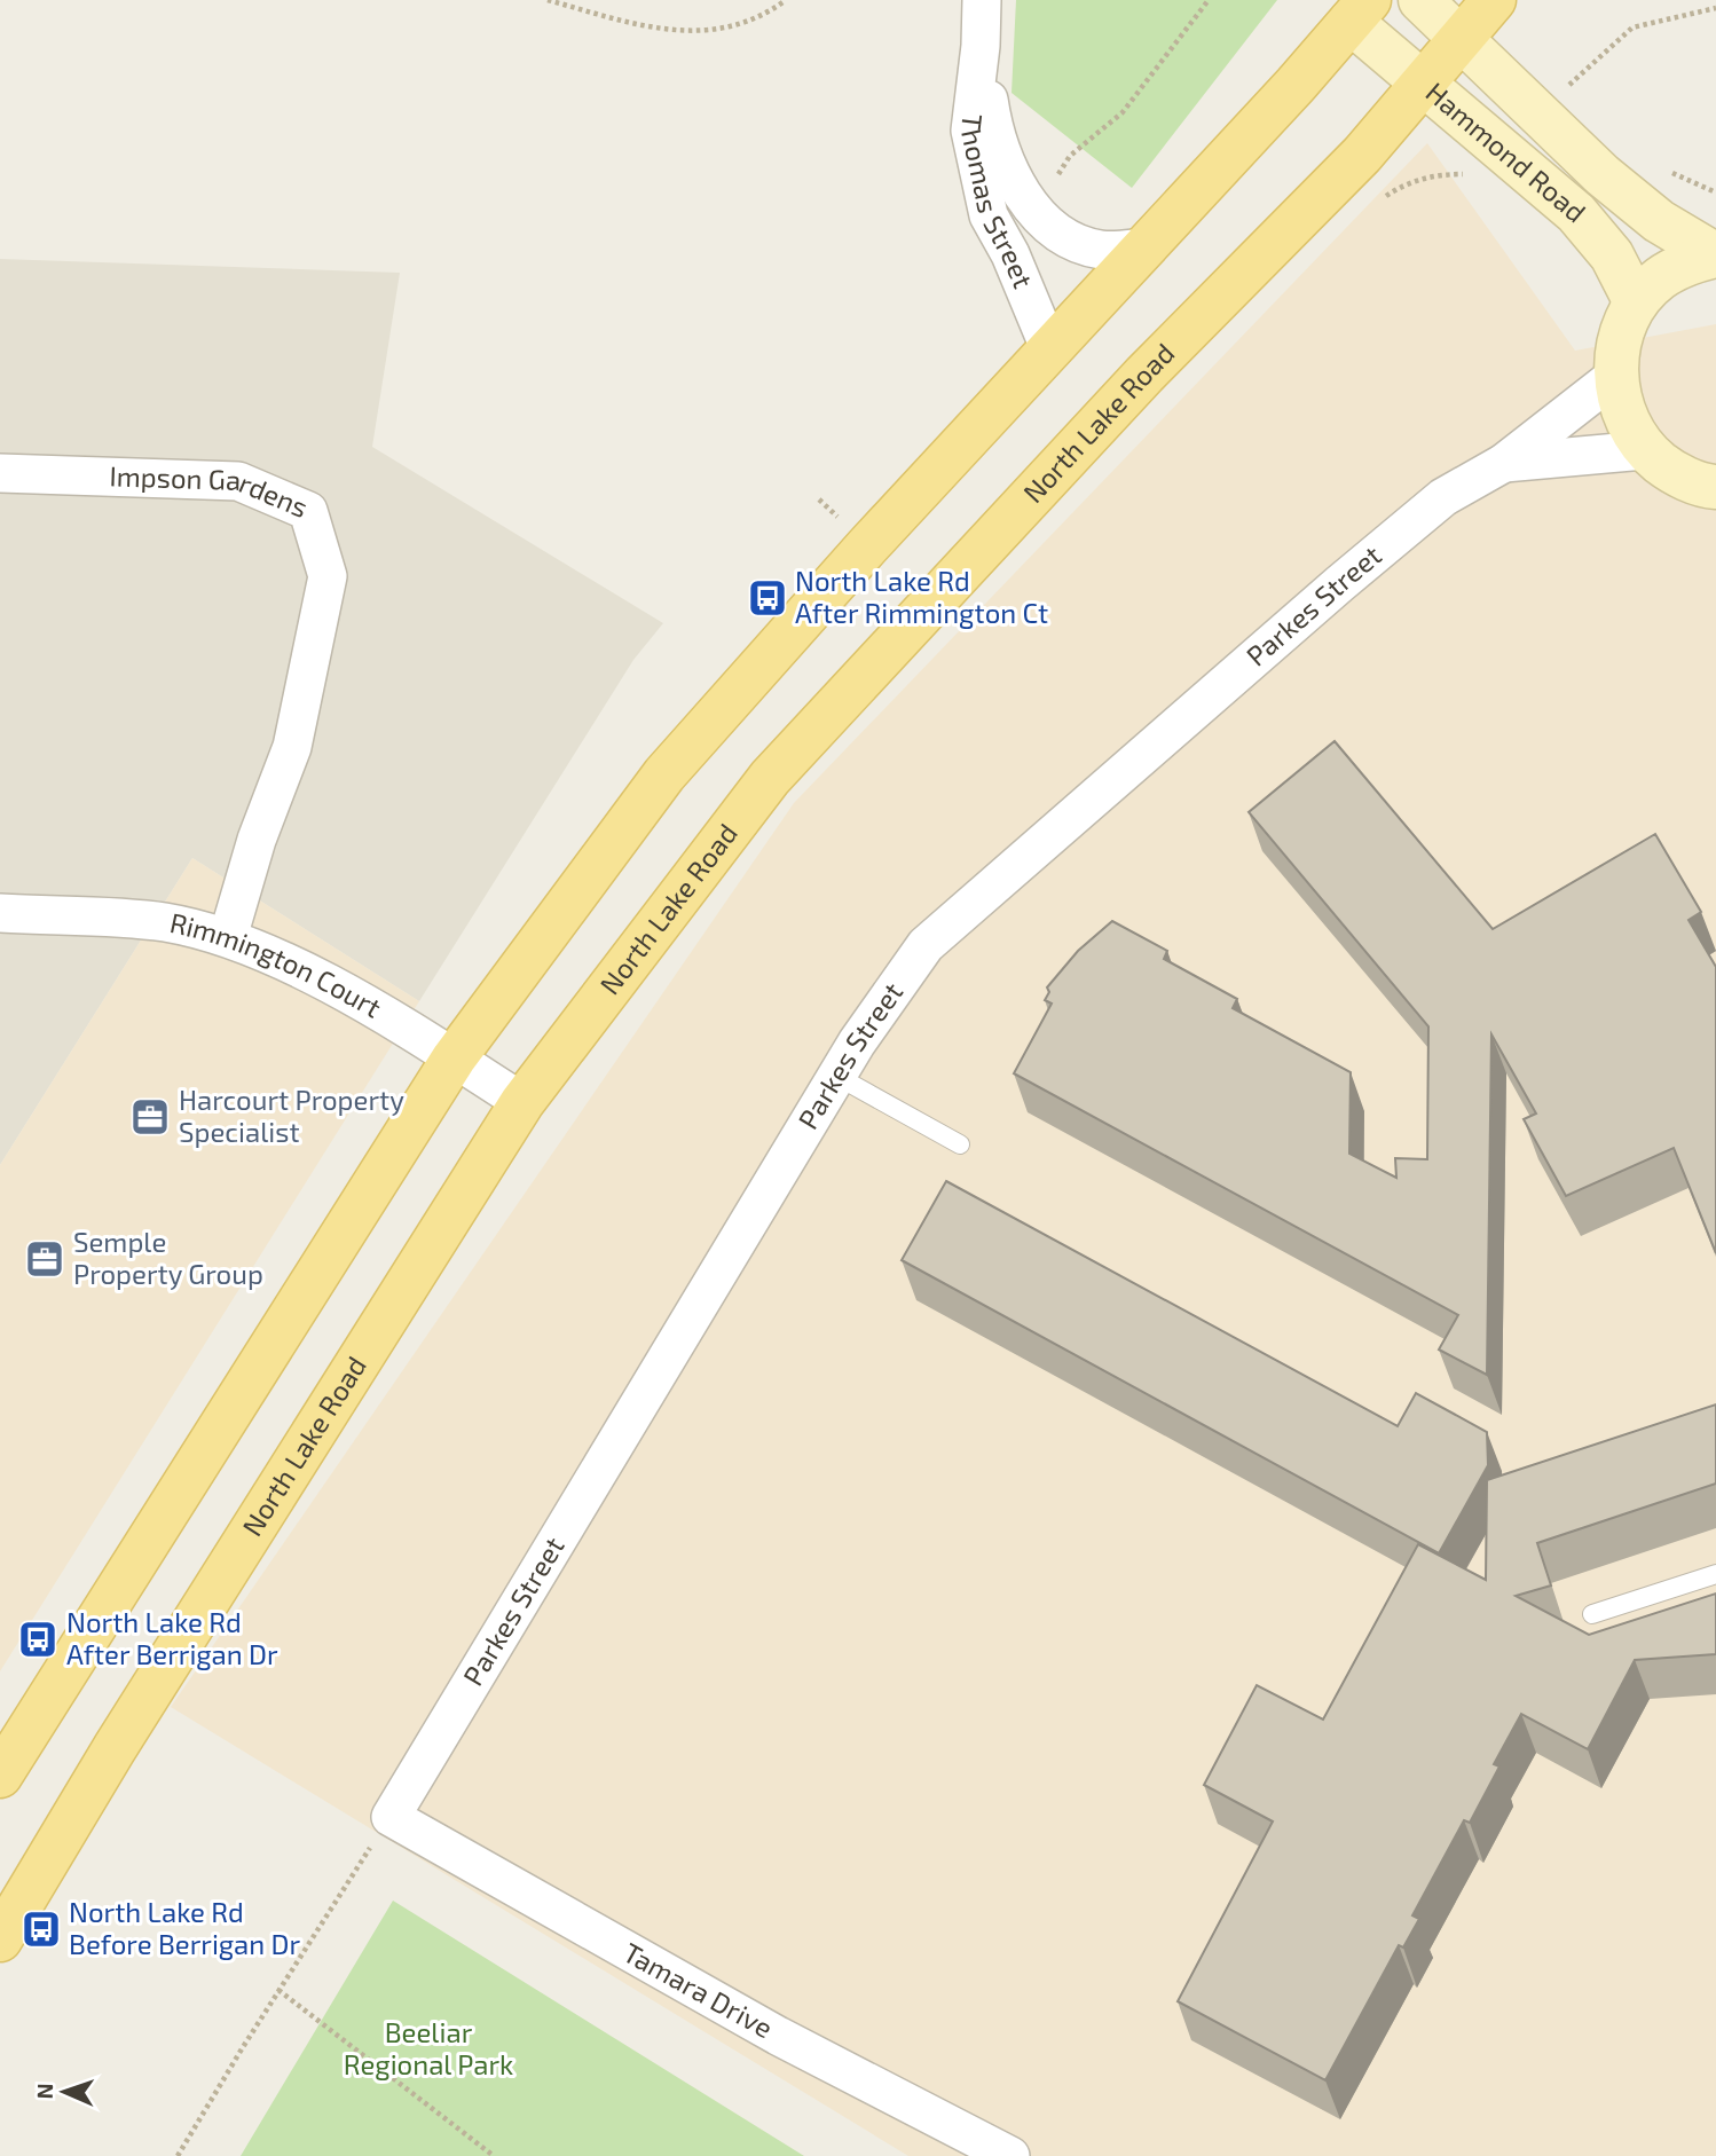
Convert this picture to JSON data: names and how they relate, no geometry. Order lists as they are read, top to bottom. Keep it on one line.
{"streets":{"main road":["Hammond Road","North Lake Road"],"street":["Thomas Street","Impson Gardens","Parkes Street","Rimmington Court","Tamara Drive"]},"crossings":[["Hammond Road","North Lake Road"],["North Lake Road","Rimmington Court"],["Impson Gardens","Rimmington Court"],["Parkes Street","Tamara Drive"]],"parks":["Beeliar Regional Park"],"places":{"bus stop":["North Lake Rd After Rimmington Ct","North Lake Rd After Berrigan Dr","North Lake Rd Before Berrigan Dr"],"office":["Harcourt Property Specialist","Semple Property Group"]},"north":"left"}
